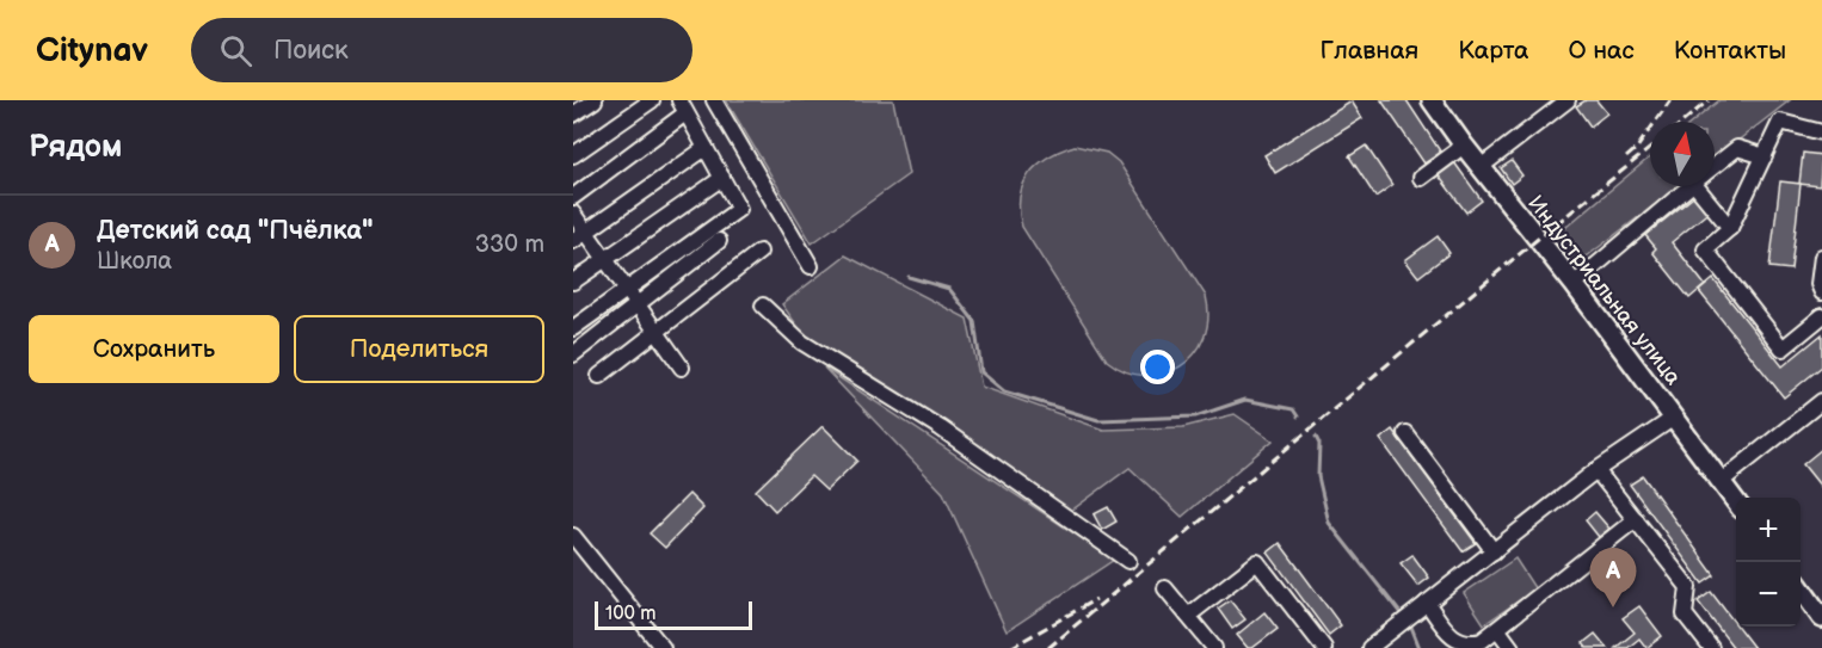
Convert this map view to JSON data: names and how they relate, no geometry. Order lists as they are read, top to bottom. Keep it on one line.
{"streets":{"main road":["Индустриальная улица"]},"scale_bar":"100 m","north":"top","page":{"header":"Citynav","search":"Поиск","nav":["Главная","Карта","О нас","Контакты"],"heading":"Рядом","list":[{"mark":"A","name":"Детский сад \"Пчёлка\"","note":"Школа","value":"330 m"}],"buttons":["Сохранить","Поделиться"],"map_buttons":["+","−"],"pins":"A","scale":"100 m"}}
